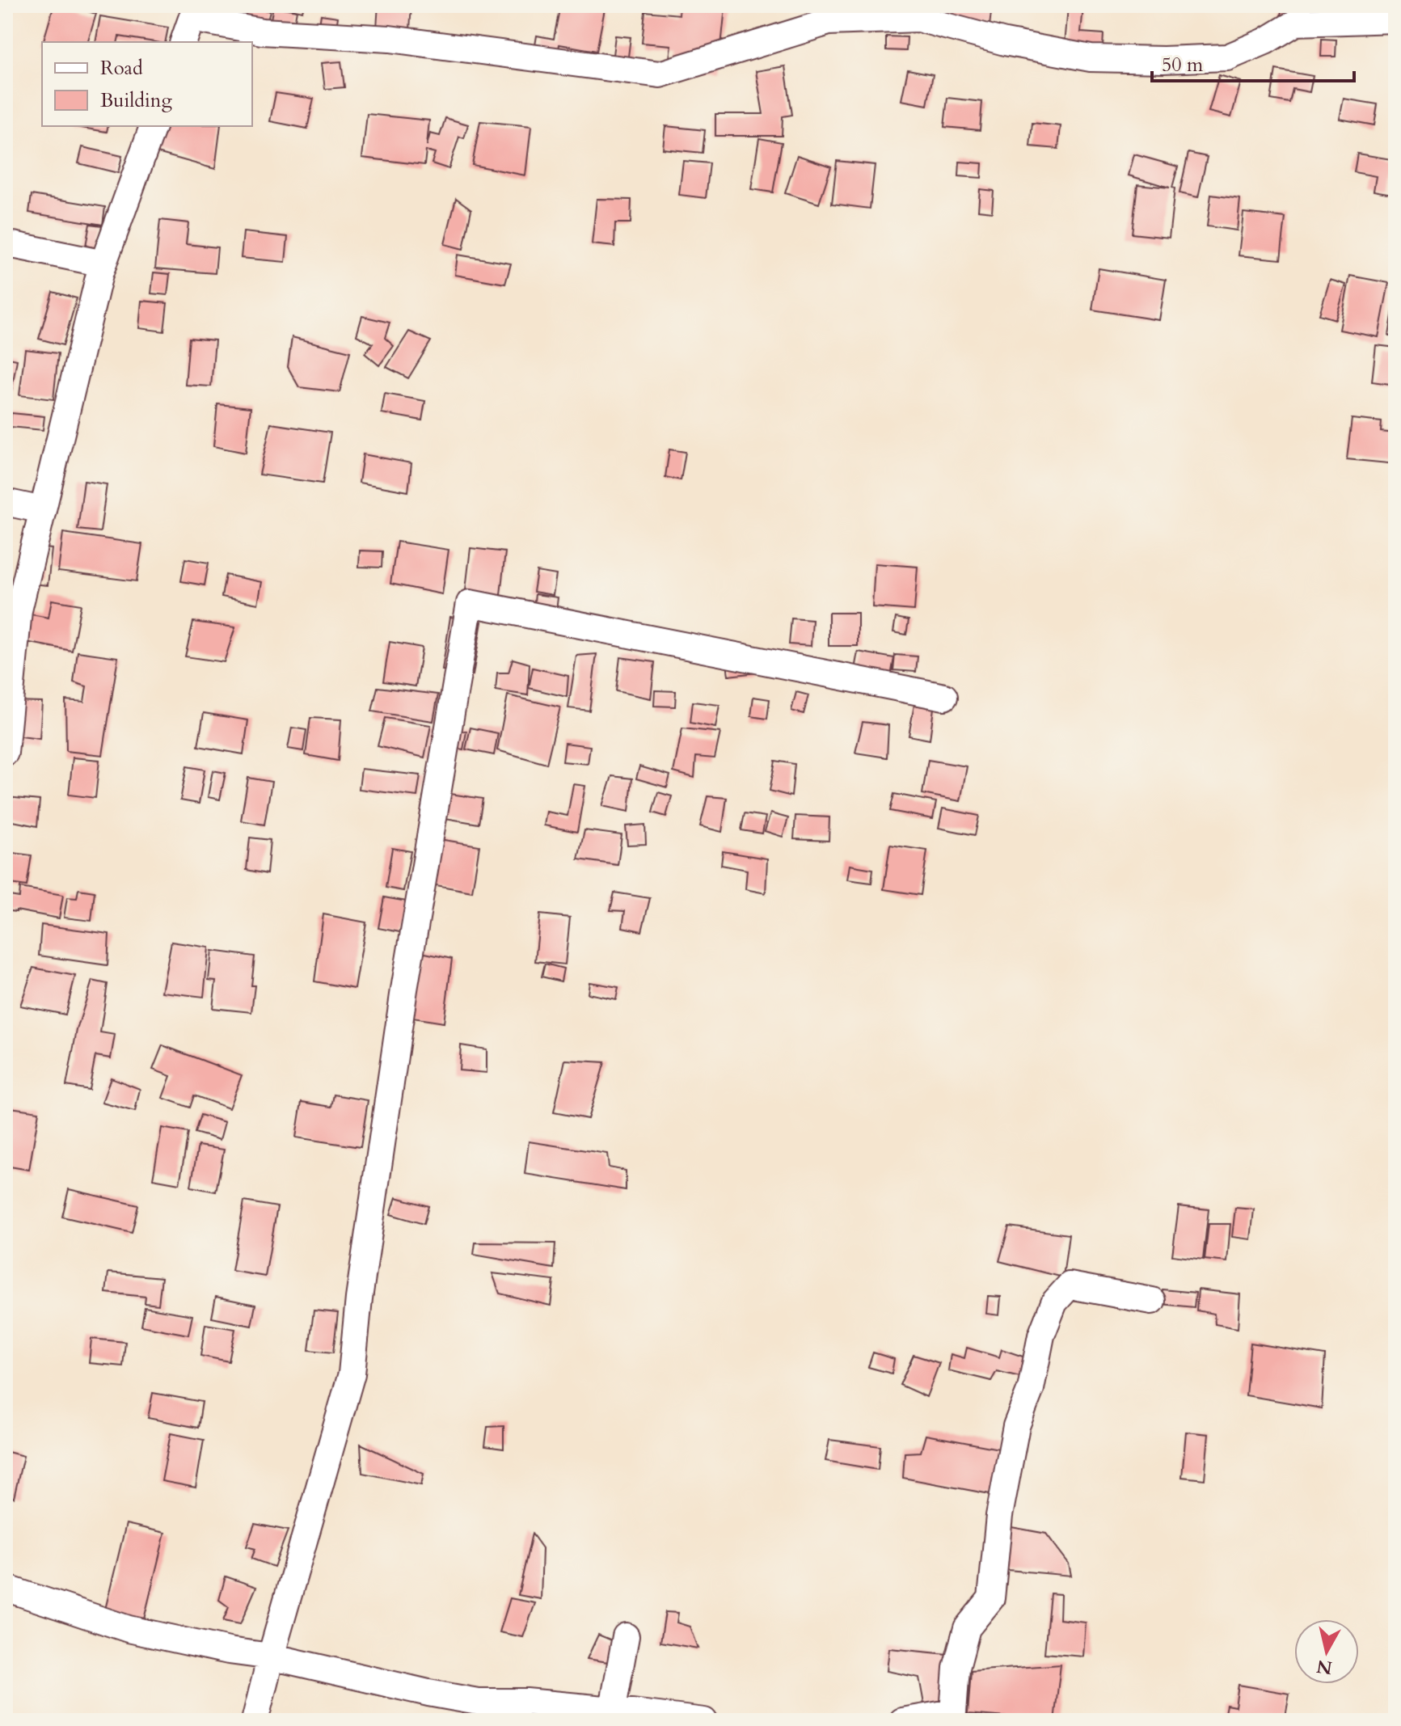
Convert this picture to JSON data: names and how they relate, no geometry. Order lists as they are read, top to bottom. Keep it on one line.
{"legend":["Road","Building"],"scale_bar":"50 m","north":"bottom"}
